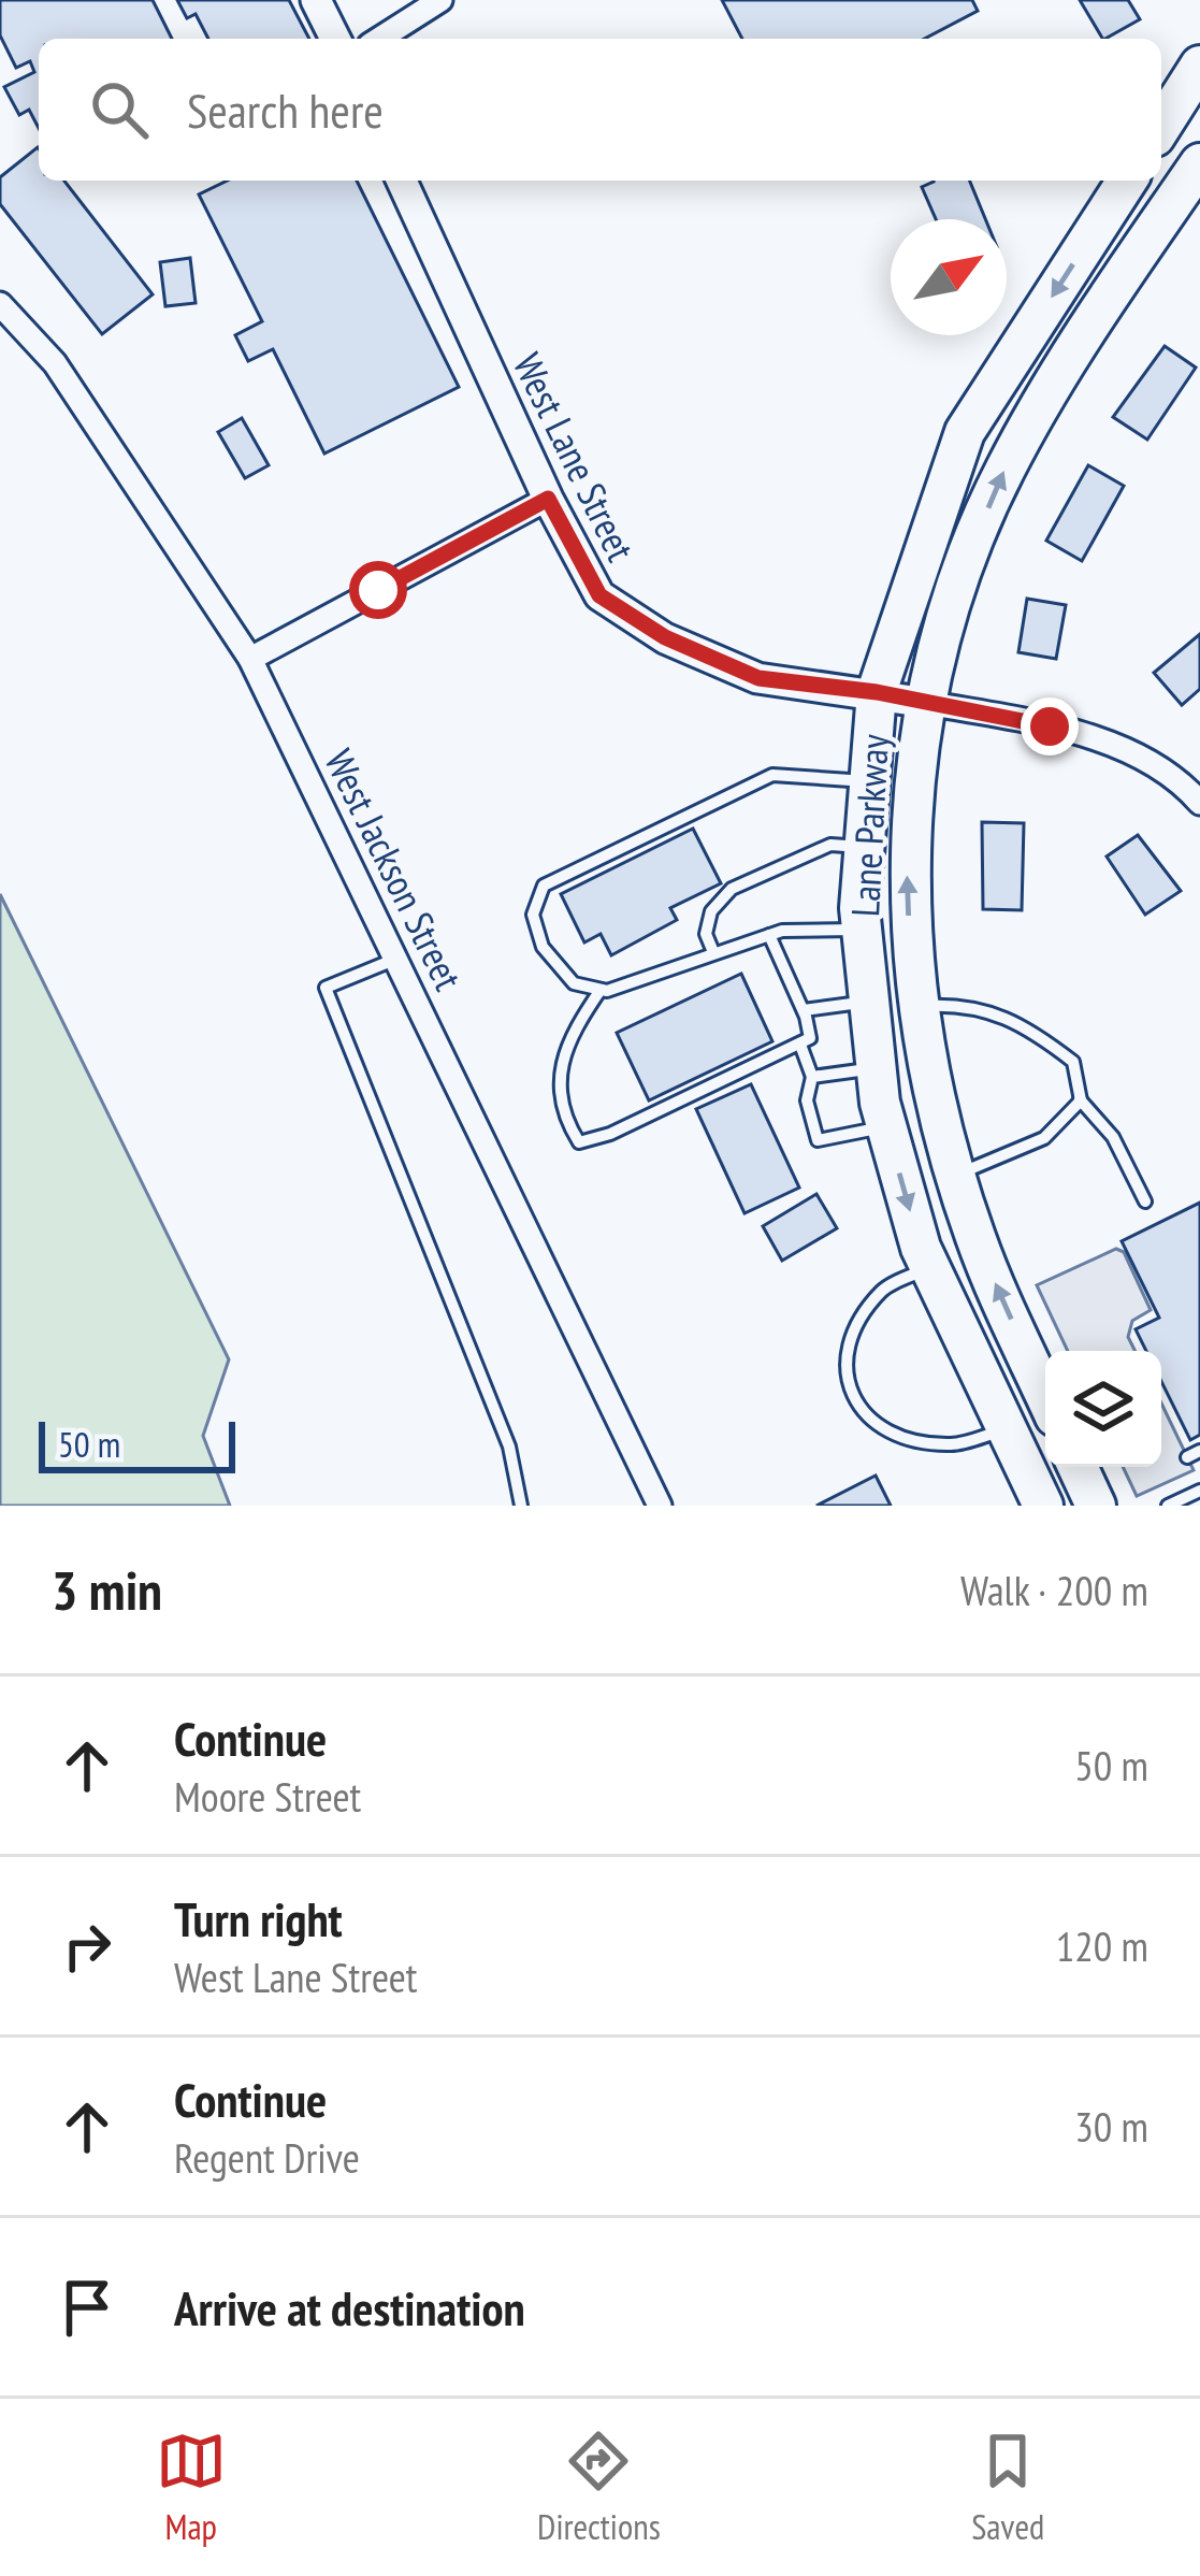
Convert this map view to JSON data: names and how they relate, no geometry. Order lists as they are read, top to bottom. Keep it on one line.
{"streets":{"highway":["Lane Parkway"],"street":["West Lane Street","West Jackson Street"]},"crossings":[["West Lane Street","Lane Parkway"]],"scale_bar":"50 m","north":"top right","page":{"search":"Search here","scale":"50 m","heading":["3 min","Walk · 200 m"],"list":[["Continue","Moore Street","50 m"],["Turn right","West Lane Street","120 m"],["Continue","Regent Drive","30 m"],"Arrive at destination"],"nav":["Map","Directions","Saved"]}}
